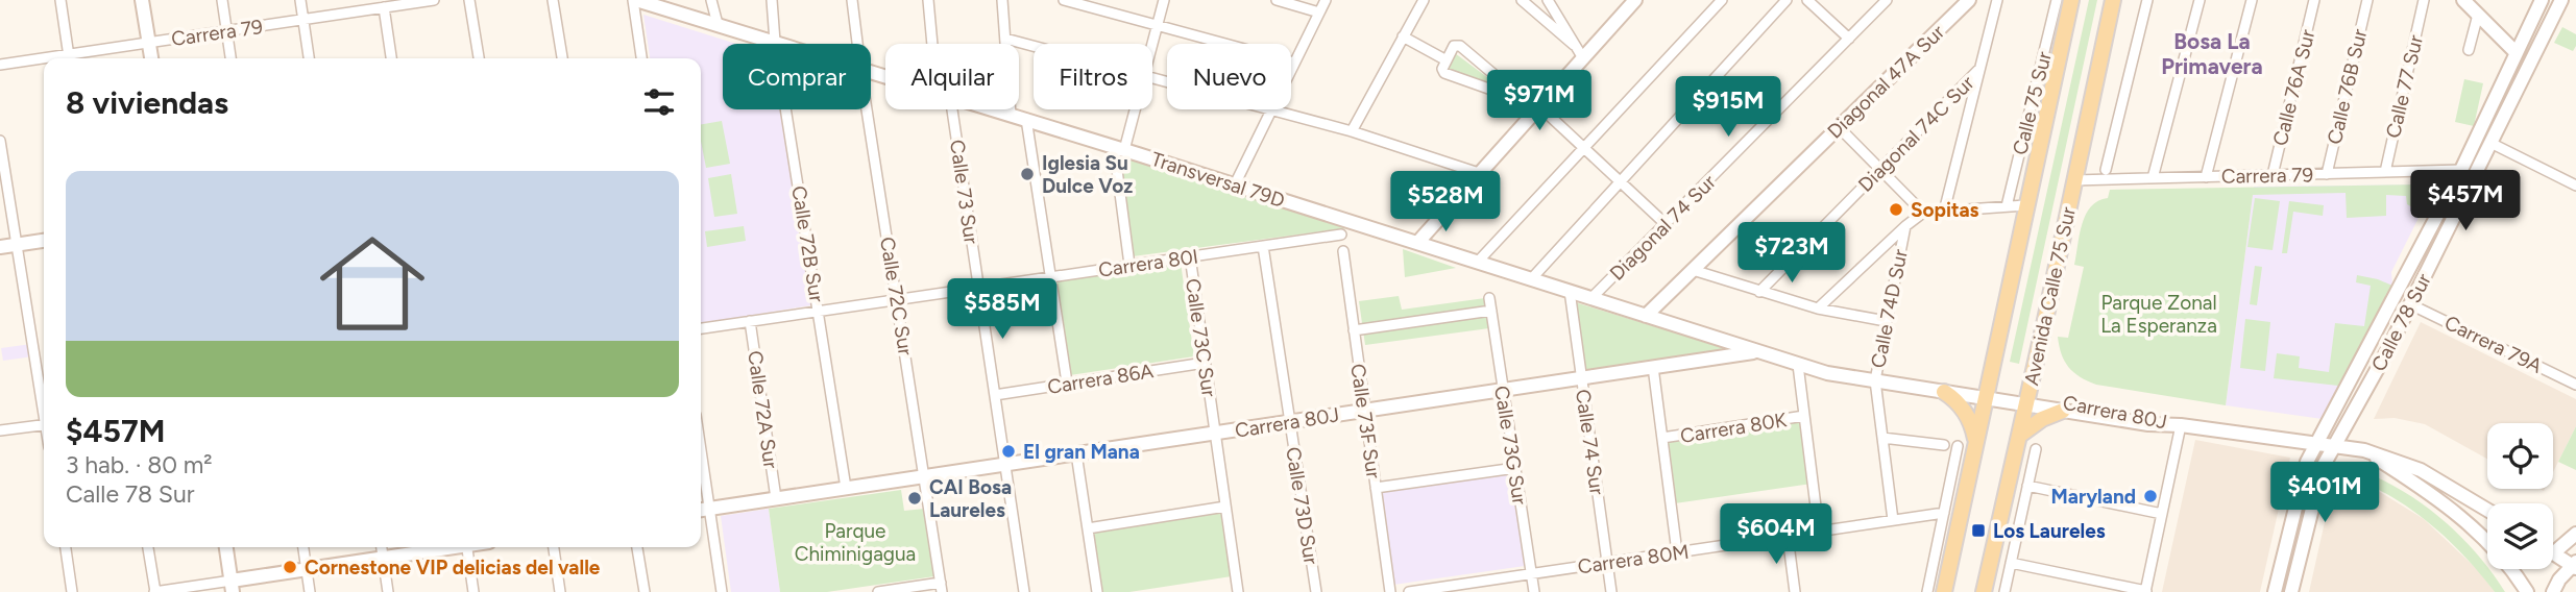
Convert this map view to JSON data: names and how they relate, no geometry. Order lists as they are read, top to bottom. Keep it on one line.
{"streets":{"main road":["Avenida Calle 75 Sur"],"street":["Carrera 79","Diagonal 47A Sur","Calle 76B Sur","Calle 77 Sur","Calle 76A Sur","Calle 75 Sur","Diagonal 74C Sur","Transversal 79D","Calle 73 Sur","Diagonal 74 Sur","Calle 72B Sur","Carrera 80I","Calle 72C Sur","Calle 74D Sur","Calle 78 Sur","Calle 73C Sur","Carrera 79A","Carrera 86A","Calle 72A Sur","Carrera 80J","Calle 73F Sur","Carrera 80K","Calle 74 Sur","Calle 73G Sur","Calle 73D Sur","Carrera 80M"]},"crossings":[["Carrera 79","Calle 76B Sur"],["Carrera 79","Calle 77 Sur"],["Carrera 79","Calle 76A Sur"],["Carrera 79","Avenida Calle 75 Sur"],["Carrera 79","Calle 78 Sur"],["Diagonal 47A Sur","Transversal 79D"],["Transversal 79D","Diagonal 74 Sur"],["Transversal 79D","Calle 72B Sur"],["Transversal 79D","Carrera 80J"],["Transversal 79D","Calle 74 Sur"],["Calle 73 Sur","Carrera 80I"],["Calle 73 Sur","Carrera 86A"],["Calle 73 Sur","Carrera 80J"],["Calle 72B Sur","Carrera 80I"],["Calle 72B Sur","Carrera 80J"],["Carrera 80I","Calle 72C Sur"],["Carrera 80I","Calle 73C Sur"],["Carrera 80I","Calle 72A Sur"],["Carrera 80I","Calle 73D Sur"],["Calle 72C Sur","Carrera 80J"],["Avenida Calle 75 Sur","Carrera 80J"],["Calle 74D Sur","Carrera 80J"],["Calle 74D Sur","Carrera 80M"],["Calle 78 Sur","Carrera 79A"],["Calle 78 Sur","Carrera 80J"],["Calle 73C Sur","Carrera 86A"],["Calle 73C Sur","Carrera 80J"],["Calle 72A Sur","Carrera 80J"],["Carrera 80J","Calle 73F Sur"],["Carrera 80J","Calle 74 Sur"],["Carrera 80J","Calle 73G Sur"],["Carrera 80J","Calle 73D Sur"],["Calle 74 Sur","Carrera 80M"],["Calle 73G Sur","Carrera 80M"]],"districts":["Bosa La Primavera"],"parks":["Parque Zonal La Esperanza","Parque Chiminigagua"],"places":{"other":["Iglesia Su Dulce Voz","Sopitas","El gran Mana","Maryland","CAI Bosa Laureles","Cornestone VIP delicias del valle"],"transit":["Los Laureles"]},"page":{"chip":["Comprar","Alquilar","Filtros","Nuevo"],"heading":"8 viviendas","price":["$971M","$915M","$457M","$528M","$723M","$585M","$401M","$604M"],"list":[{"name":"$457M","note":"3 hab. · 80 m² · Calle 78 Sur"}]}}
